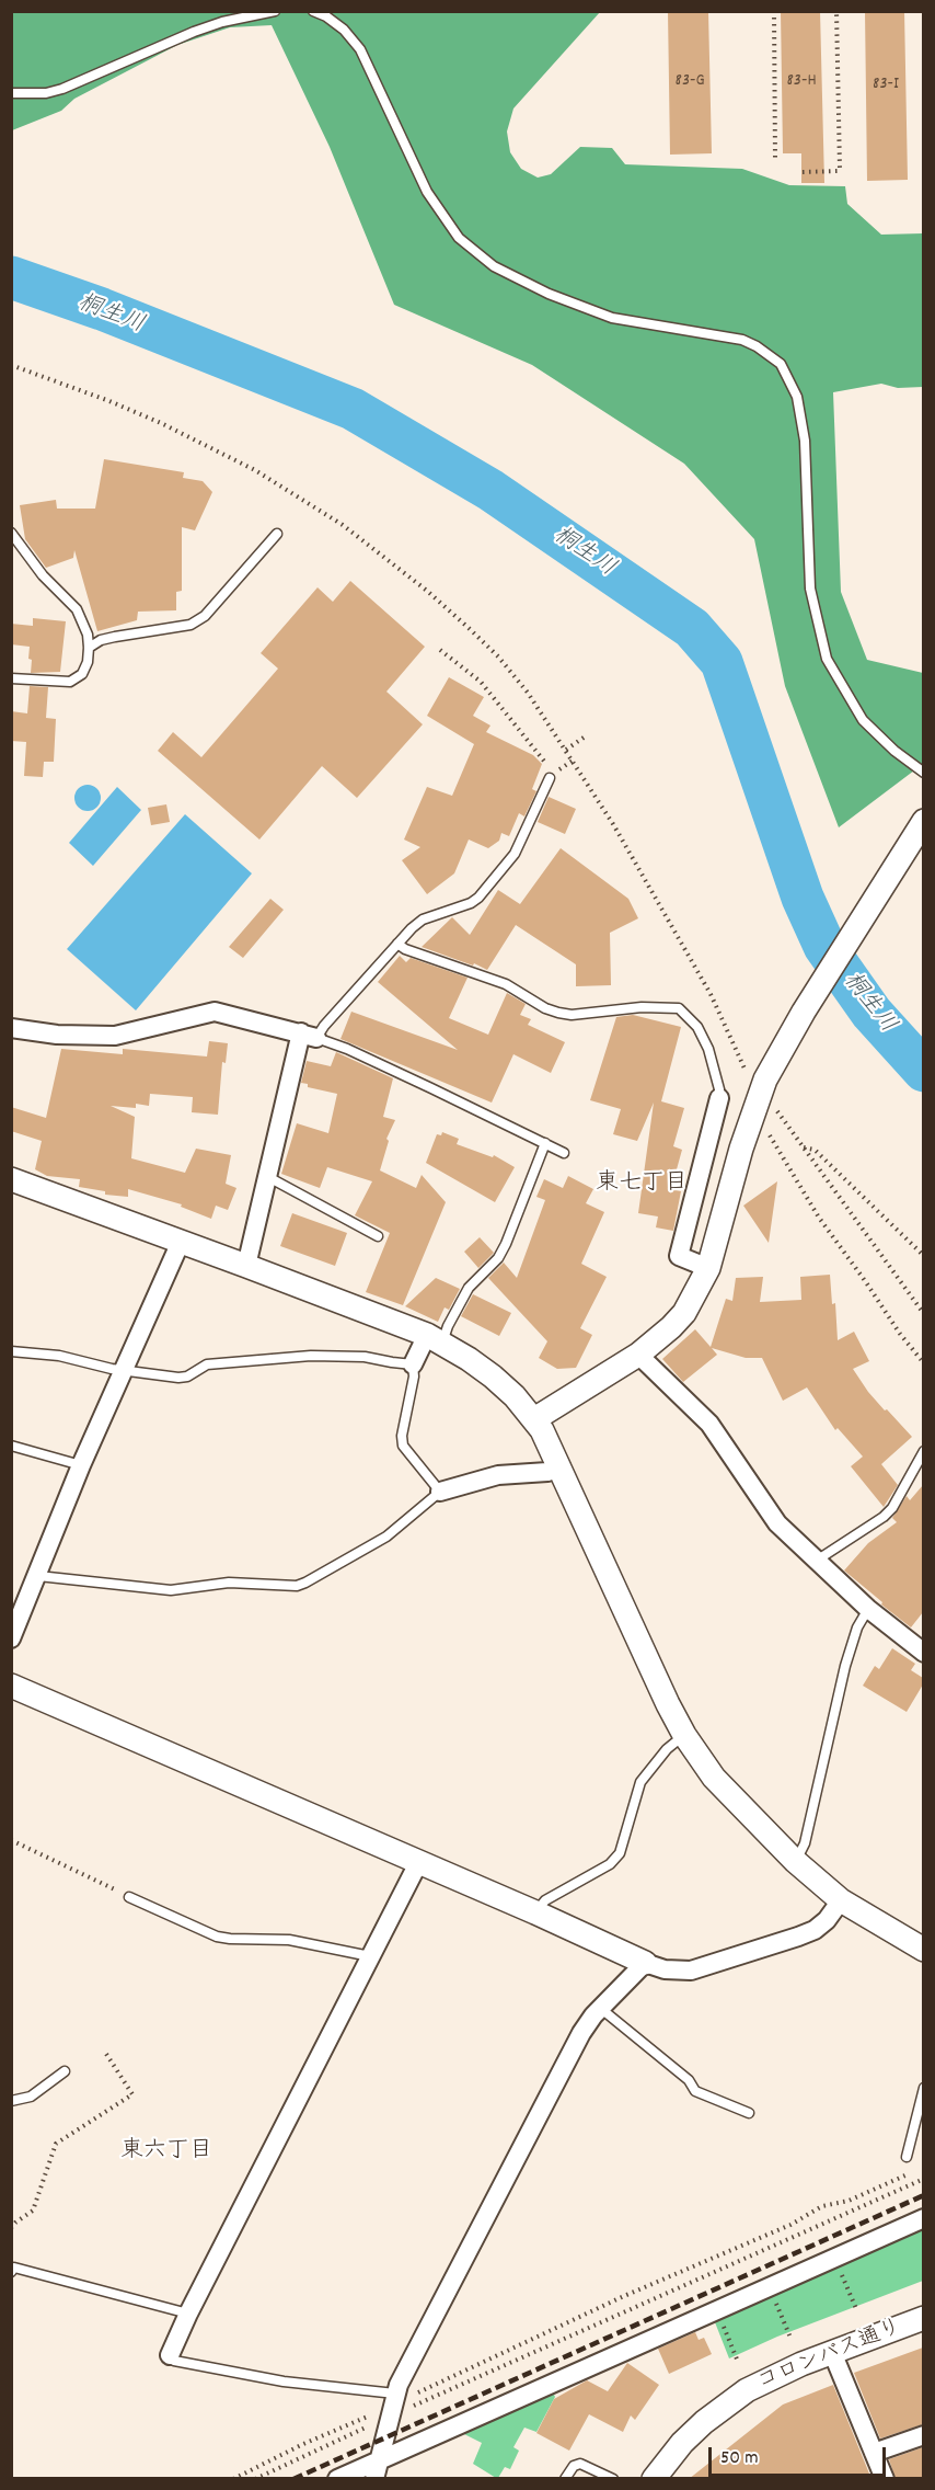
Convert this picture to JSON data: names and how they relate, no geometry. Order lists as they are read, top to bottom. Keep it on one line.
{"streets":{"street":["コロンバス通り"]},"districts":["東七丁目","東六丁目"],"water":["桐生川"],"house_numbers":["83-G","83-H","83-I"],"scale_bar":"50 m"}
